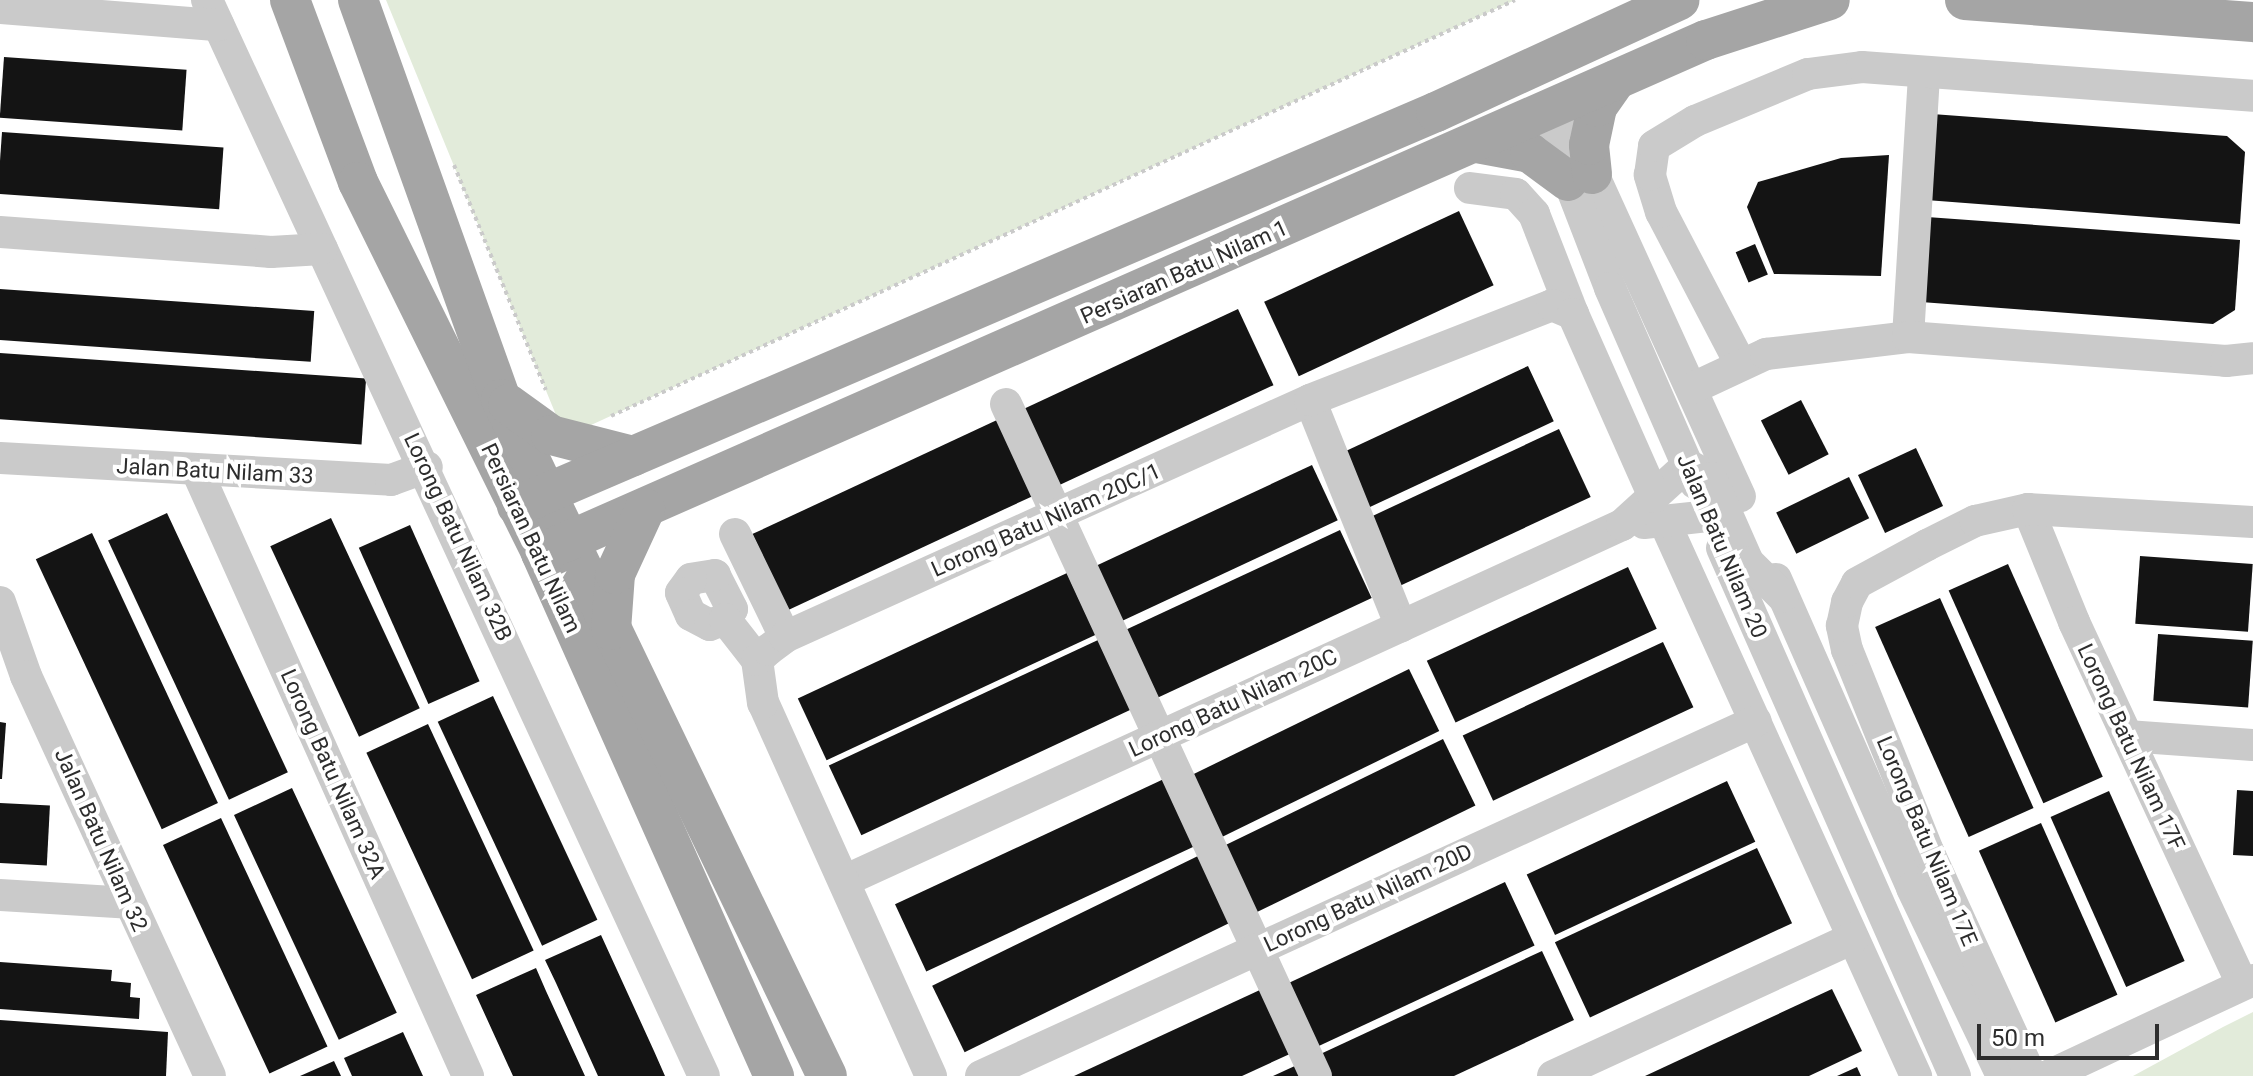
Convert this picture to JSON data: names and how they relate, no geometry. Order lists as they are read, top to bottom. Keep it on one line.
{"streets":{"main road":["Persiaran Batu Nilam 1","Persiaran Batu Nilam"],"street":["Jalan Batu Nilam 33","Lorong Batu Nilam 20C/1","Lorong Batu Nilam 32B","Jalan Batu Nilam 20","Lorong Batu Nilam 20C","Lorong Batu Nilam 17F","Lorong Batu Nilam 32A","Jalan Batu Nilam 32","Lorong Batu Nilam 17E","Lorong Batu Nilam 20D"]},"crossings":[["Persiaran Batu Nilam 1","Persiaran Batu Nilam"],["Persiaran Batu Nilam 1","Jalan Batu Nilam 20"],["Jalan Batu Nilam 33","Lorong Batu Nilam 32B"],["Jalan Batu Nilam 33","Lorong Batu Nilam 32A"],["Jalan Batu Nilam 20","Lorong Batu Nilam 20C"],["Lorong Batu Nilam 17F","Lorong Batu Nilam 17E"]],"scale_bar":"50 m"}
